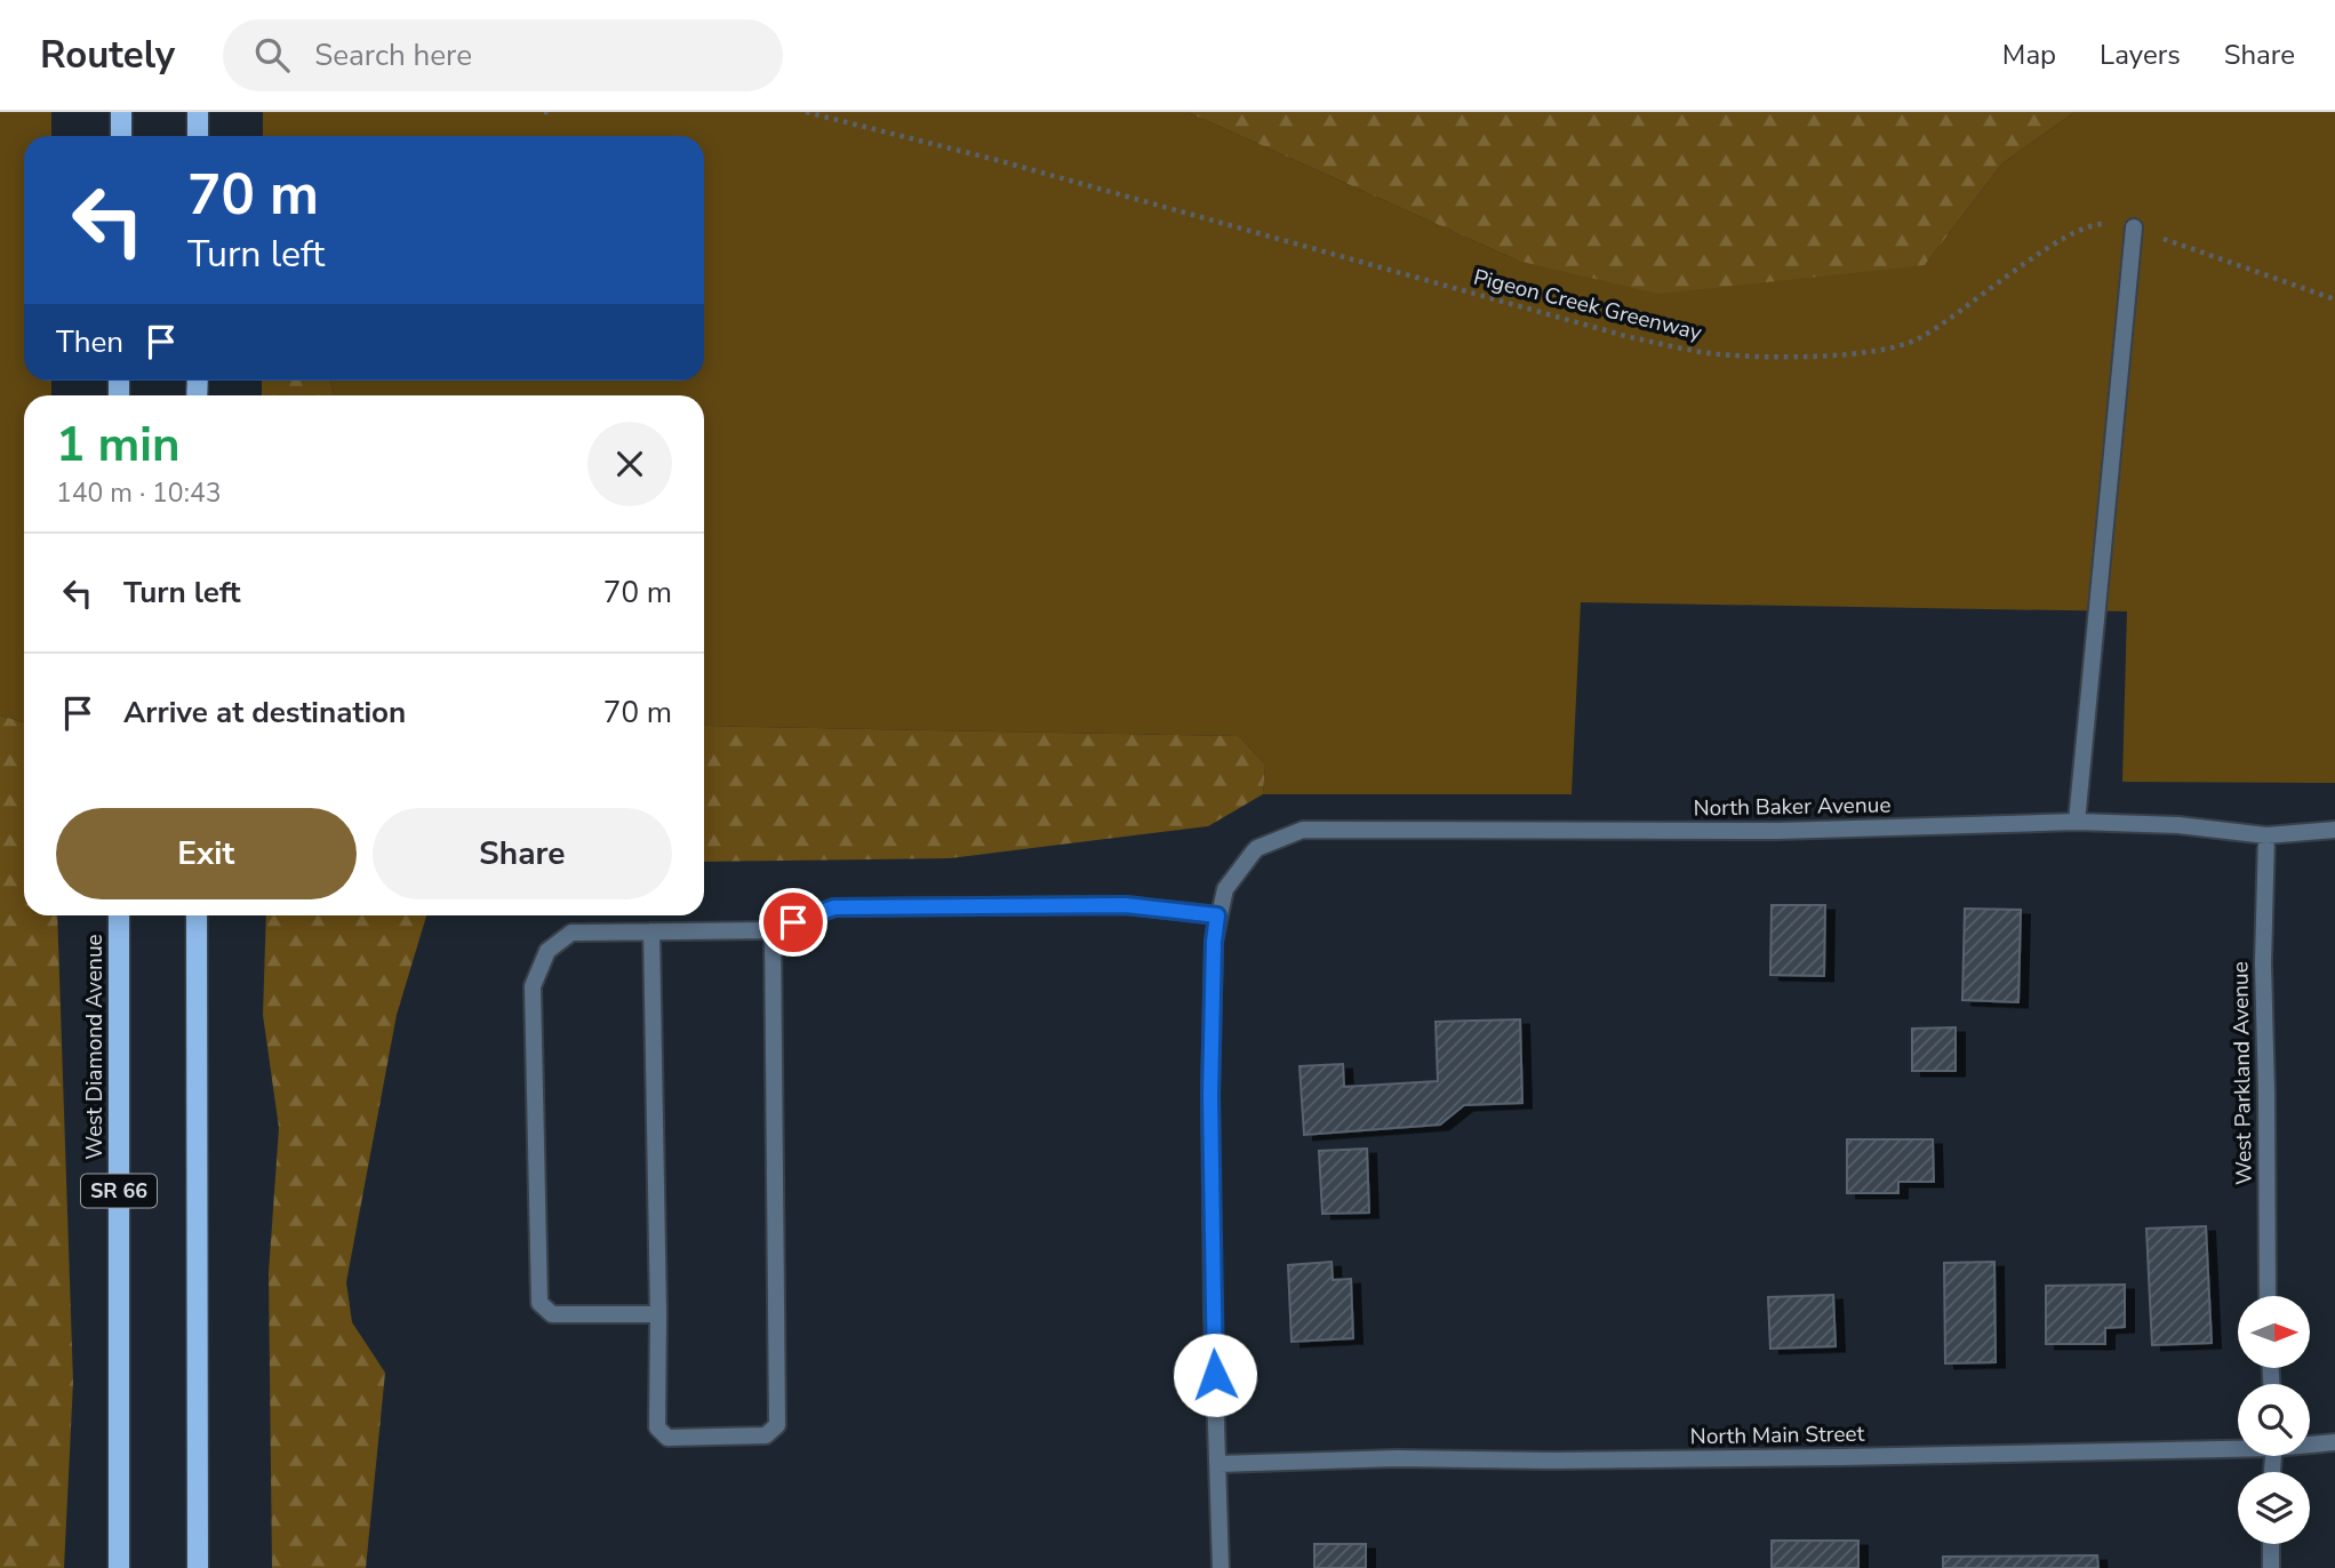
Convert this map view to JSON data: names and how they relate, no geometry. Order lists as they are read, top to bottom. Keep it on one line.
{"streets":{"main road":["West Diamond Avenue","SR 66"],"street":["North Baker Avenue","West Parkland Avenue","North Main Street"],"path":["Pigeon Creek Greenway"]},"crossings":[["North Baker Avenue","West Parkland Avenue"]],"north":"right","page":{"header":"Routely","search":"Search here","nav":["Map","Layers","Share"],"turn":["70 m","Turn left"],"then":"Then","heading":["1 min","140 m · 10:43"],"list":[{"name":"Turn left","value":"70 m"},{"name":"Arrive at destination","value":"70 m"}],"buttons":["Exit","Share"]}}
